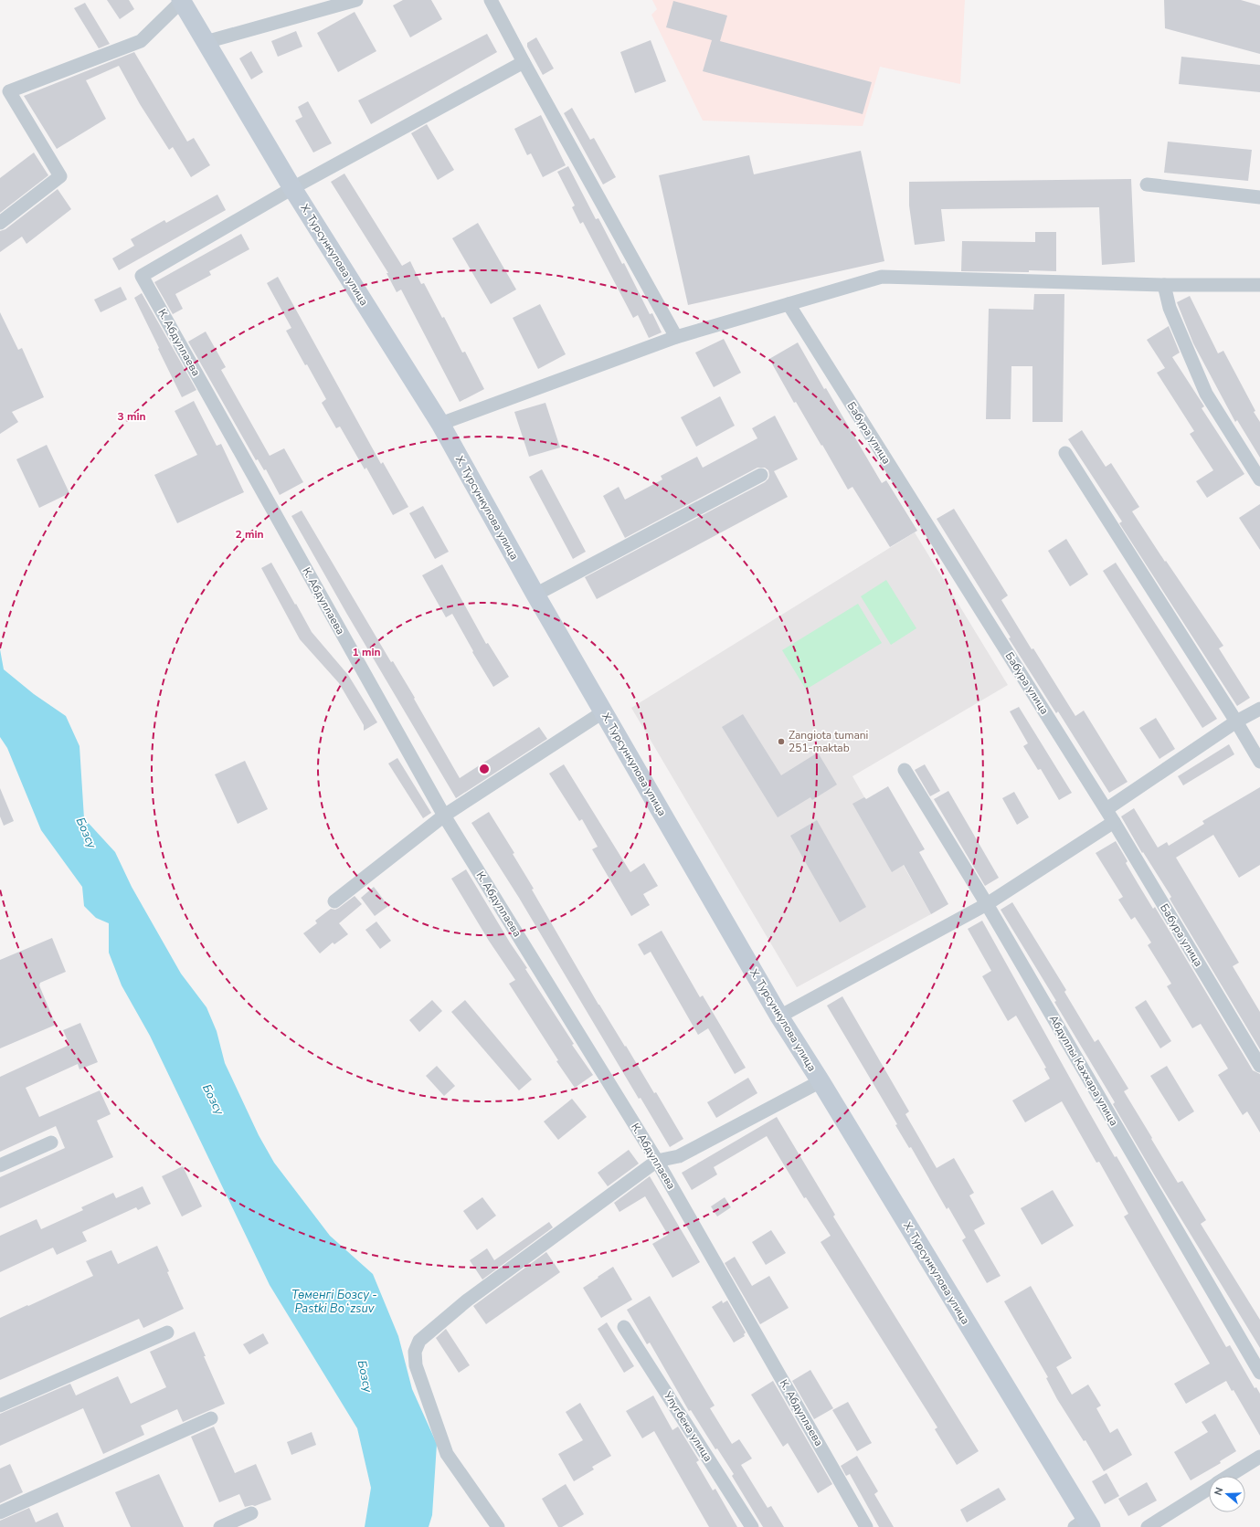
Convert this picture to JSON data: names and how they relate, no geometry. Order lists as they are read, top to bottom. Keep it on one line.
{"streets":{"street":["Х. Турсункулова улица","К. Абдуллаева","Бабура улица","Абдуллы Каххара улица","Улугбека улица"]},"crossings":[["Х. Турсункулова улица","К. Абдуллаева"]],"water":["Бозсу","Төменгі Бозсу - Pastki Boʻzsuv"],"places":["Zangiota tumani 251-maktab"],"north":"left","rings":["3 min","2 min","1 min"]}
